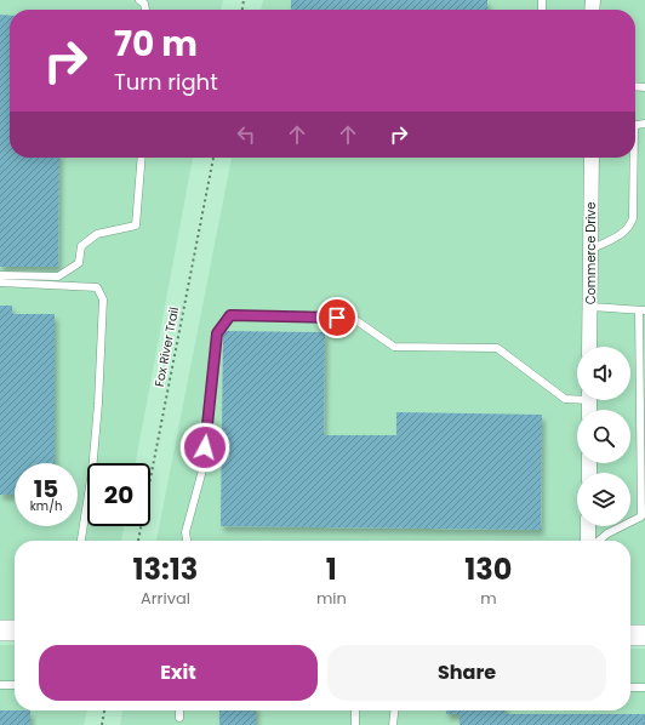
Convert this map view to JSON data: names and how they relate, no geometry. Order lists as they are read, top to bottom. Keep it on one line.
{"streets":{"street":["Commerce Drive"],"path":["Fox River Trail"]},"page":{"turn":["70 m","Turn right"],"speed":"15 km/h","limit":"20","eta":["13:13","Arrival","1","min","130","m"],"buttons":["Exit","Share"]}}
